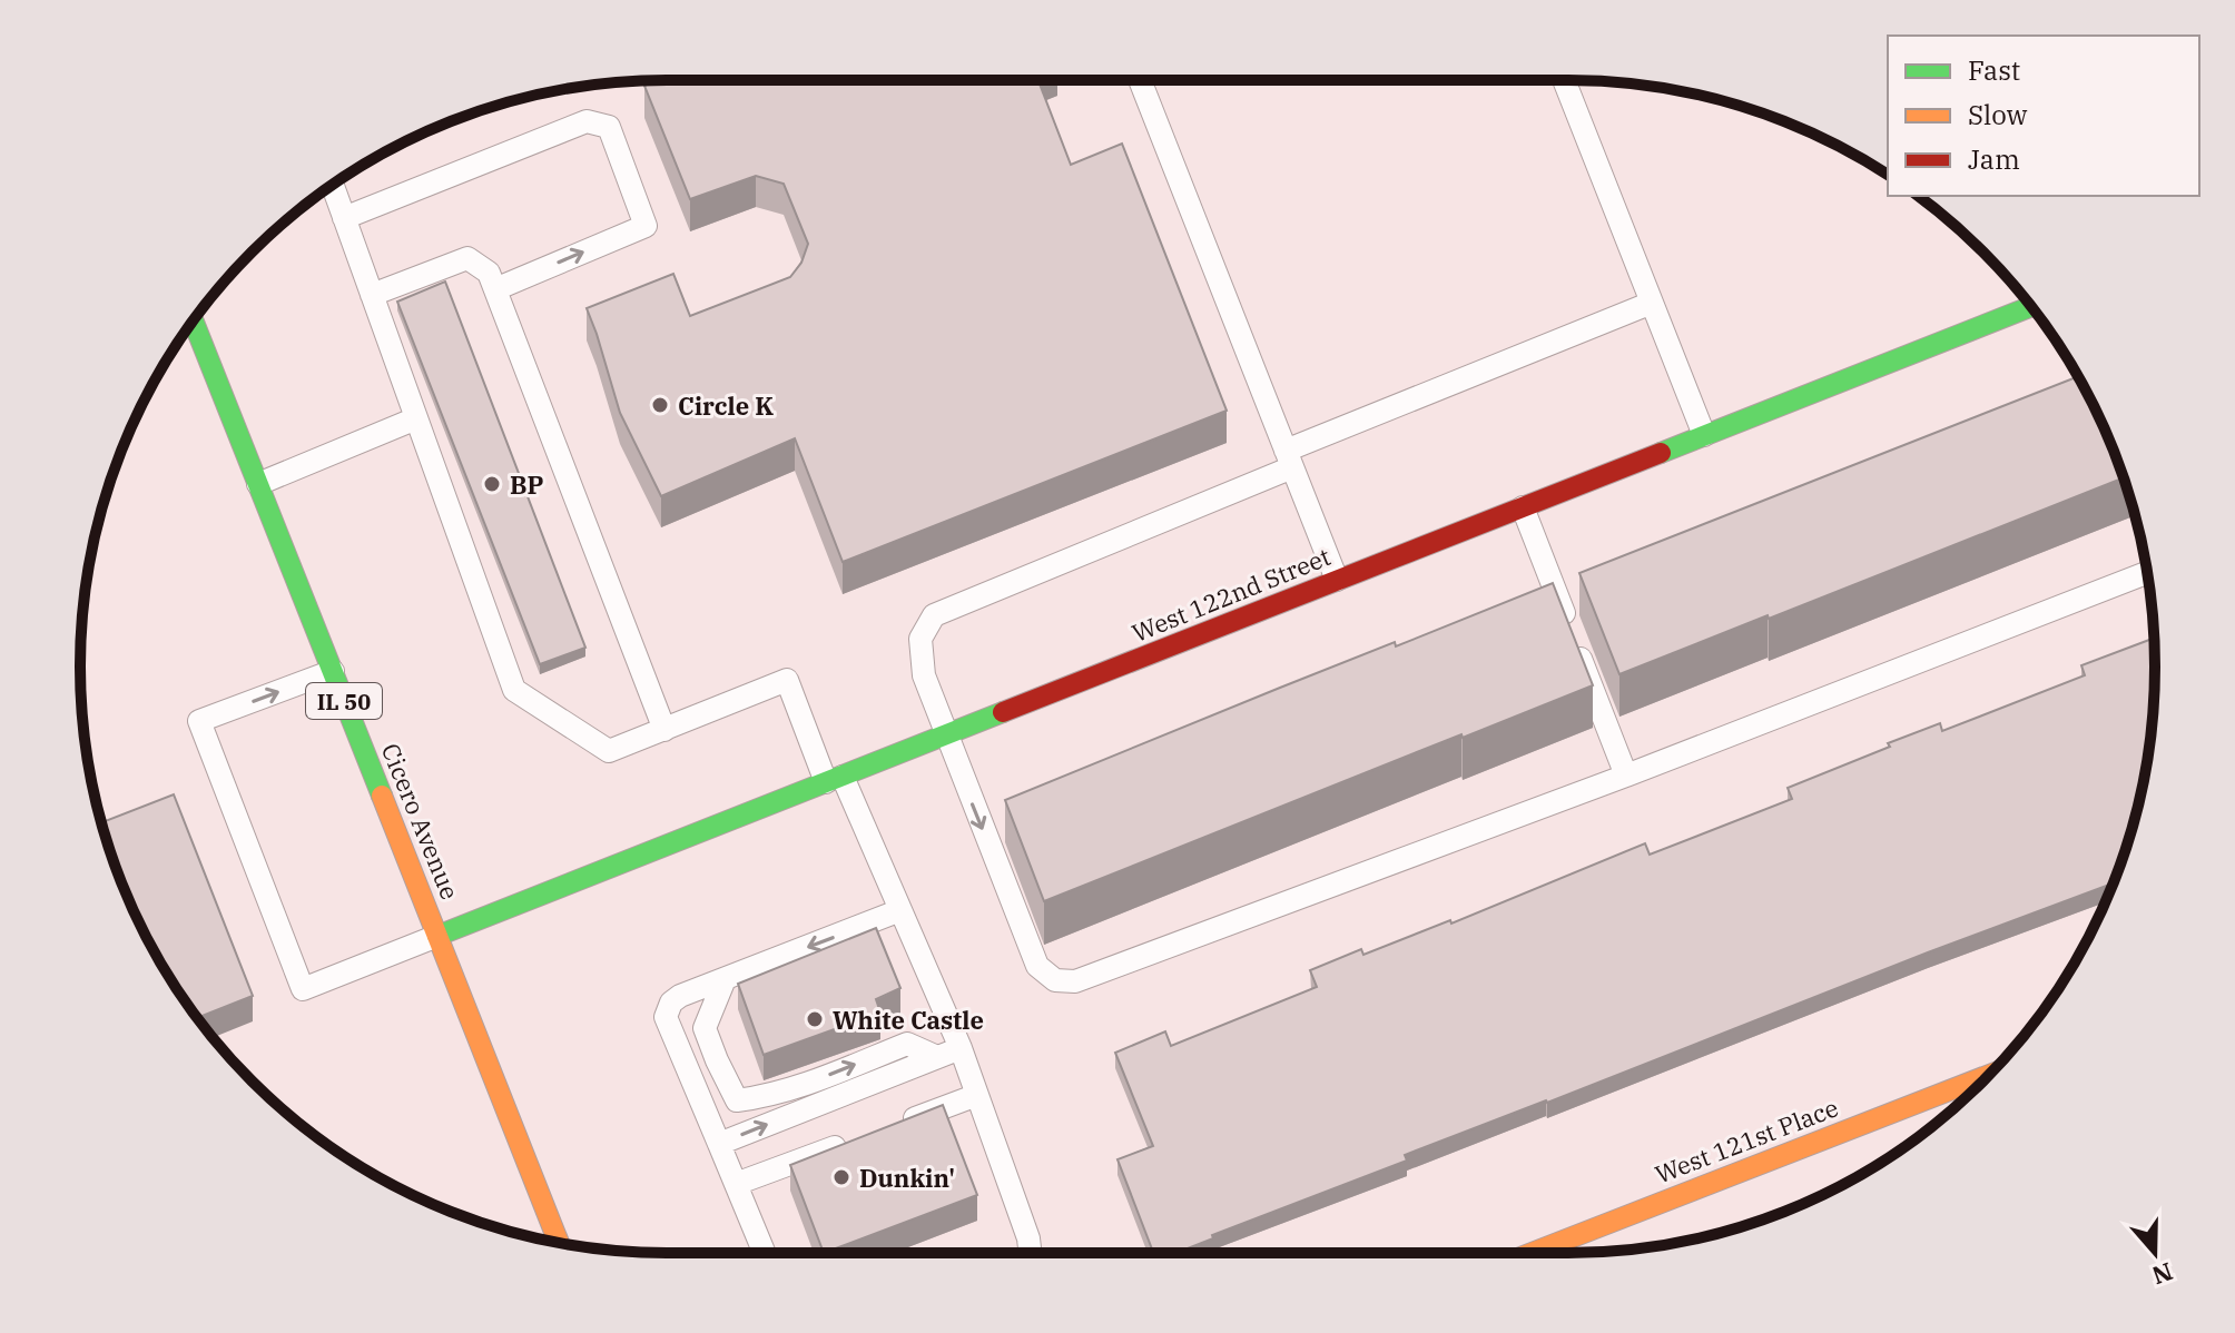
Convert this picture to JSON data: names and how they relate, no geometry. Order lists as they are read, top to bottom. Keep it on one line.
{"streets":{"street":["West 122nd Street","IL 50","Cicero Avenue","West 121st Place"]},"crossings":[["West 122nd Street","Cicero Avenue"]],"places":["Circle K","BP","White Castle","Dunkin'"],"legend":["Fast","Slow","Jam"],"north":"bottom"}
